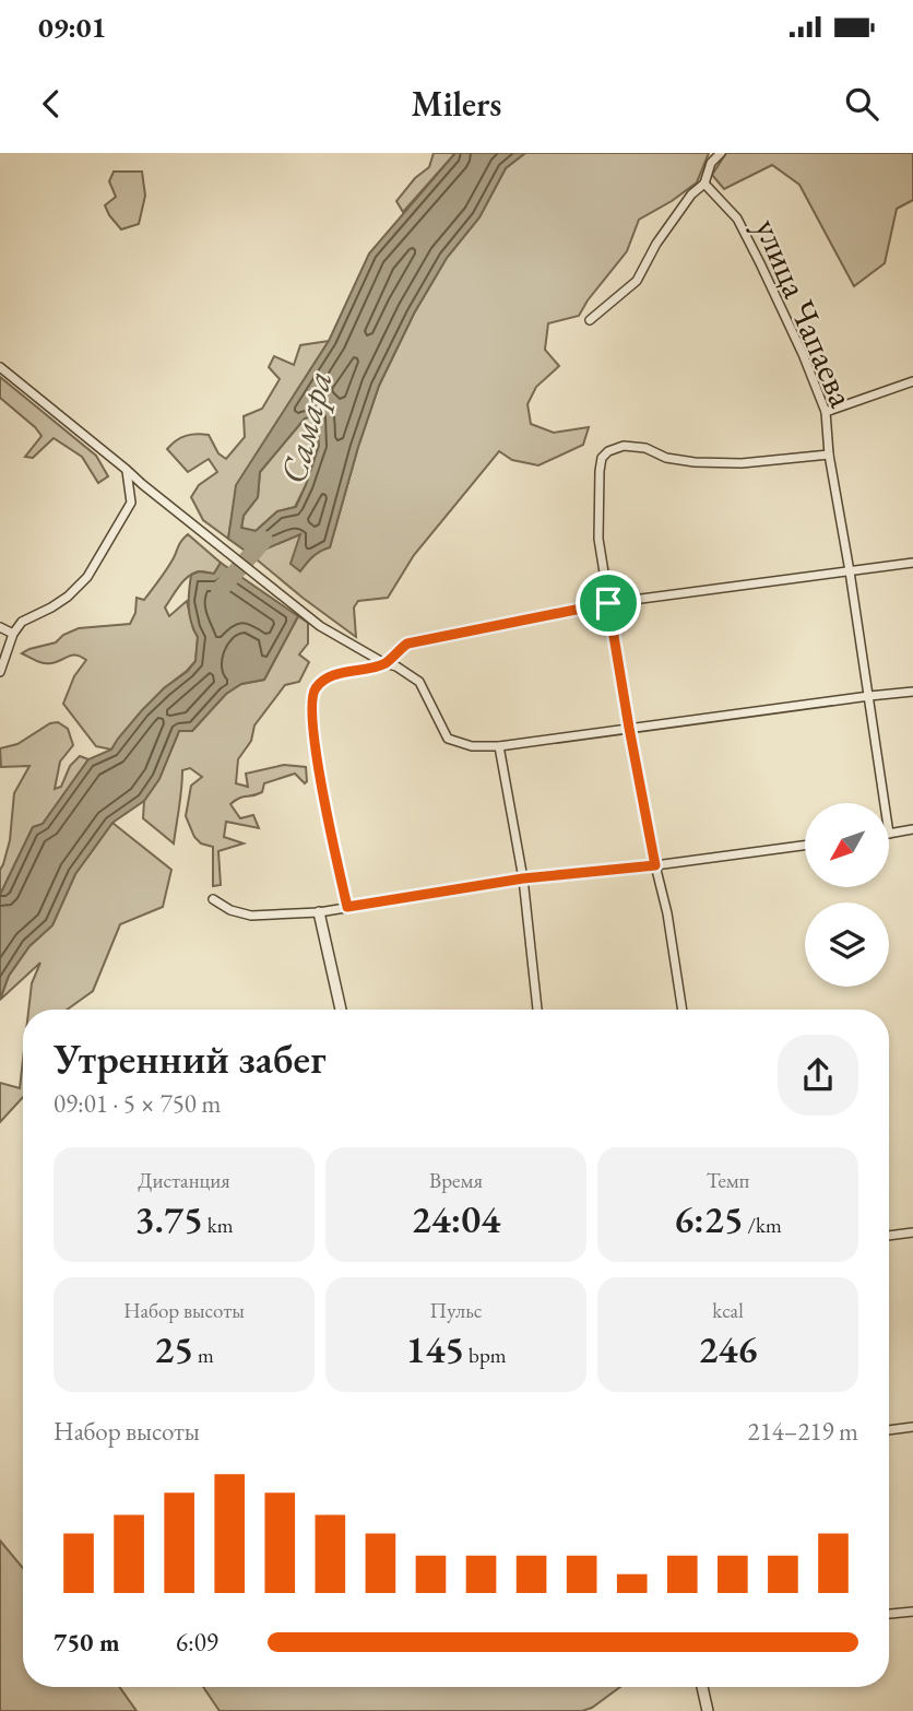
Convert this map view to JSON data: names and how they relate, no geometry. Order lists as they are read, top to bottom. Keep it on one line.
{"streets":{"street":["улица Чапаева"]},"water":["Самара"],"north":"bottom left","page":{"status":"09:01","header":"Milers","heading":["Утренний забег","09:01 · 5 × 750 m"],"stats":[["Дистанция","3.75 km"],["Время","24:04"],["Темп","6:25 /km"],["Набор высоты","25 m"],["Пульс","145 bpm"],["kcal","246"]],"chart":["Набор высоты","214–219 m"],"list":[{"name":"750 m","note":"6:09"}]}}
